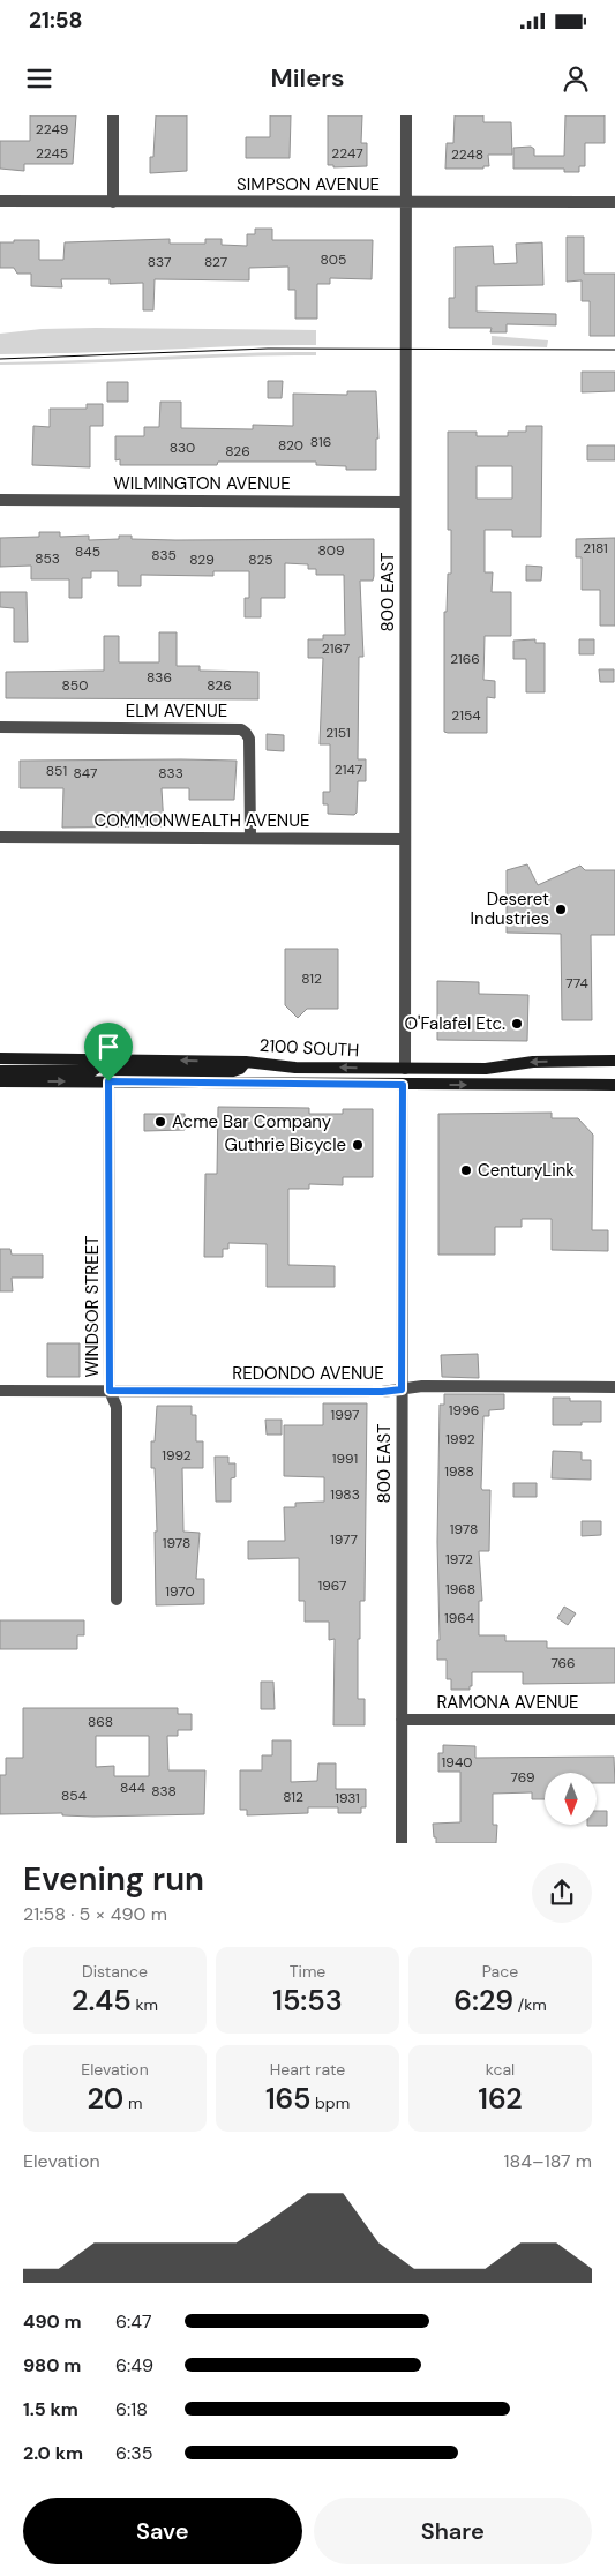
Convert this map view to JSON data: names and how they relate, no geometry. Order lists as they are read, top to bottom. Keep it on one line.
{"streets":{"main road":["2100 SOUTH"],"street":["SIMPSON AVENUE","WILMINGTON AVENUE","800 EAST","ELM AVENUE","COMMONWEALTH AVENUE","WINDSOR STREET","REDONDO AVENUE","RAMONA AVENUE"]},"crossings":[["SIMPSON AVENUE","800 EAST"],["WILMINGTON AVENUE","800 EAST"],["800 EAST","COMMONWEALTH AVENUE"],["800 EAST","2100 SOUTH"],["800 EAST","REDONDO AVENUE"],["800 EAST","RAMONA AVENUE"],["ELM AVENUE","COMMONWEALTH AVENUE"],["2100 SOUTH","WINDSOR STREET"],["WINDSOR STREET","REDONDO AVENUE"]],"places":["Deseret Industries","O'Falafel Etc.","Acme Bar Company","Guthrie Bicycle","CenturyLink"],"house_numbers":["2249","2245","2247","2248","805","837","827","816","820","830","826","2181","809","845","835","853","829","825","2167","2166","836","850","826","2154","2151","2147","851","847","833","812","774","1996","1997","1992","1992","1991","1988","1983","1978","1977","1978","1972","1967","1968","1970","1964","766","868","1940","769","844","838","854","812","1931"],"north":"bottom","page":{"status":"21:58","header":"Milers","heading":["Evening run","21:58 · 5 × 490 m"],"stats":[["Distance","2.45 km"],["Time","15:53"],["Pace","6:29 /km"],["Elevation","20 m"],["Heart rate","165 bpm"],["kcal","162"]],"chart":["Elevation","184–187 m"],"list":[{"name":"490 m","note":"6:47"},{"name":"980 m","note":"6:49"},{"name":"1.5 km","note":"6:18"},{"name":"2.0 km","note":"6:35"}],"buttons":["Save","Share"]}}
